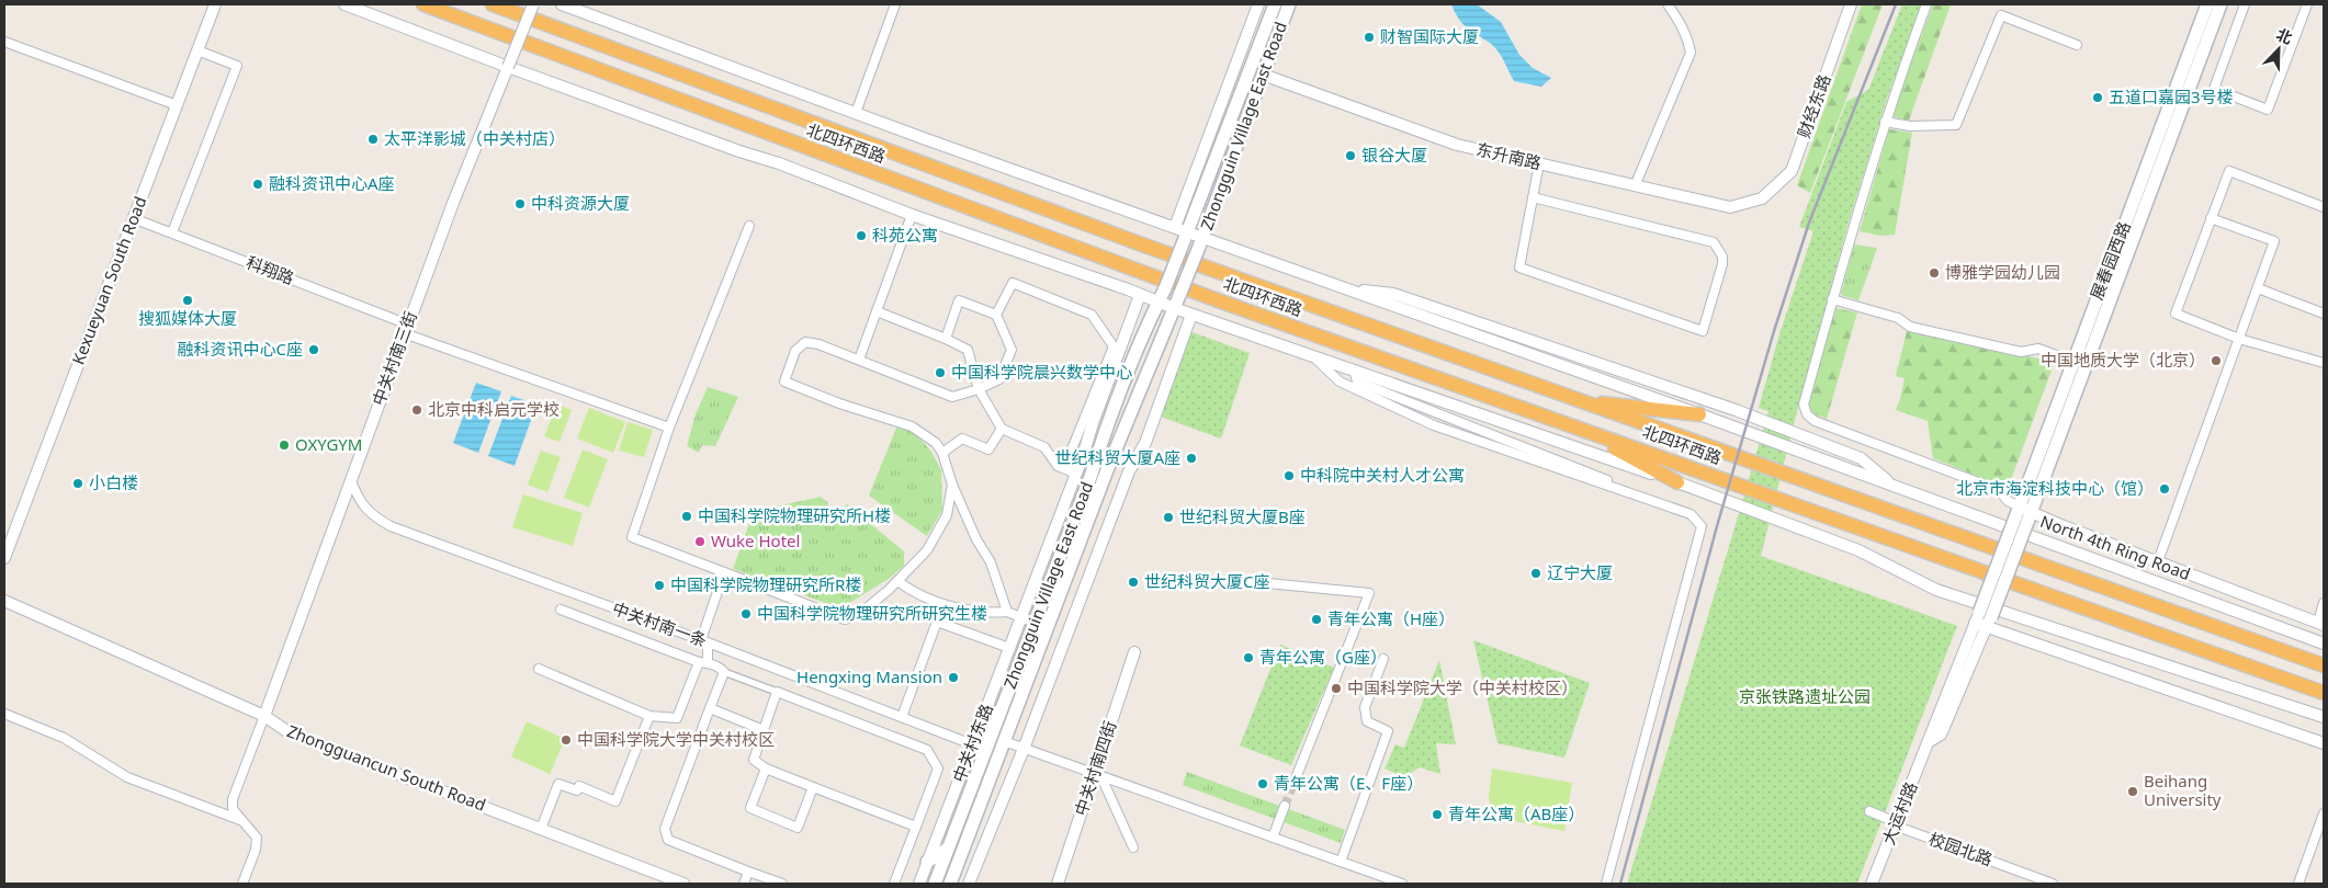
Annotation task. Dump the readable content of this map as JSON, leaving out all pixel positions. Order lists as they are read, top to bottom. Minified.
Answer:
{"streets":{"highway":["北四环西路"],"main road":["Zhongguin Village East Road","展春园西路","大运村路"],"street":["财经东路","东升南路","科翔路","Kexueyuan South Road","中关村南三街","North 4th Ring Road","中关村南一条","中关村东路","Zhongguancun South Road","中关村南四街","校园北路"]},"crossings":[["财经东路","东升南路"],["Zhongguin Village East Road","北四环西路"],["Zhongguin Village East Road","东升南路"],["Zhongguin Village East Road","中关村南一条"],["北四环西路","North 4th Ring Road"],["展春园西路","大运村路"],["科翔路","Kexueyuan South Road"],["科翔路","中关村南三街"],["中关村南三街","中关村南一条"],["中关村南三街","Zhongguancun South Road"],["中关村南一条","中关村东路"],["大运村路","校园北路"]],"parks":["京张铁路遗址公园"],"places":["财智国际大厦","五道口嘉园3号楼","太平洋影城（中关村店）","银谷大厦","融科资讯中心A座","中科资源大厦","科苑公寓","博雅学园幼儿园","搜狐媒体大厦","融科资讯中心C座","中国地质大学（北京）","中国科学院晨兴数学中心","北京中科启元学校","OXYGYM","世纪科贸大厦A座","中科院中关村人才公寓","小白楼","北京市海淀科技中心（馆）","中国科学院物理研究所H楼","世纪科贸大厦B座","Wuke Hotel","辽宁大厦","世纪科贸大厦C座","中国科学院物理研究所R楼","中国科学院物理研究所研究生楼","青年公寓（H座）","青年公寓（G座）","Hengxing Mansion","中国科学院大学（中关村校区）","中国科学院大学中关村校区","青年公寓（E、F座）","Beihang University","青年公寓（AB座）"],"north":"top right"}
